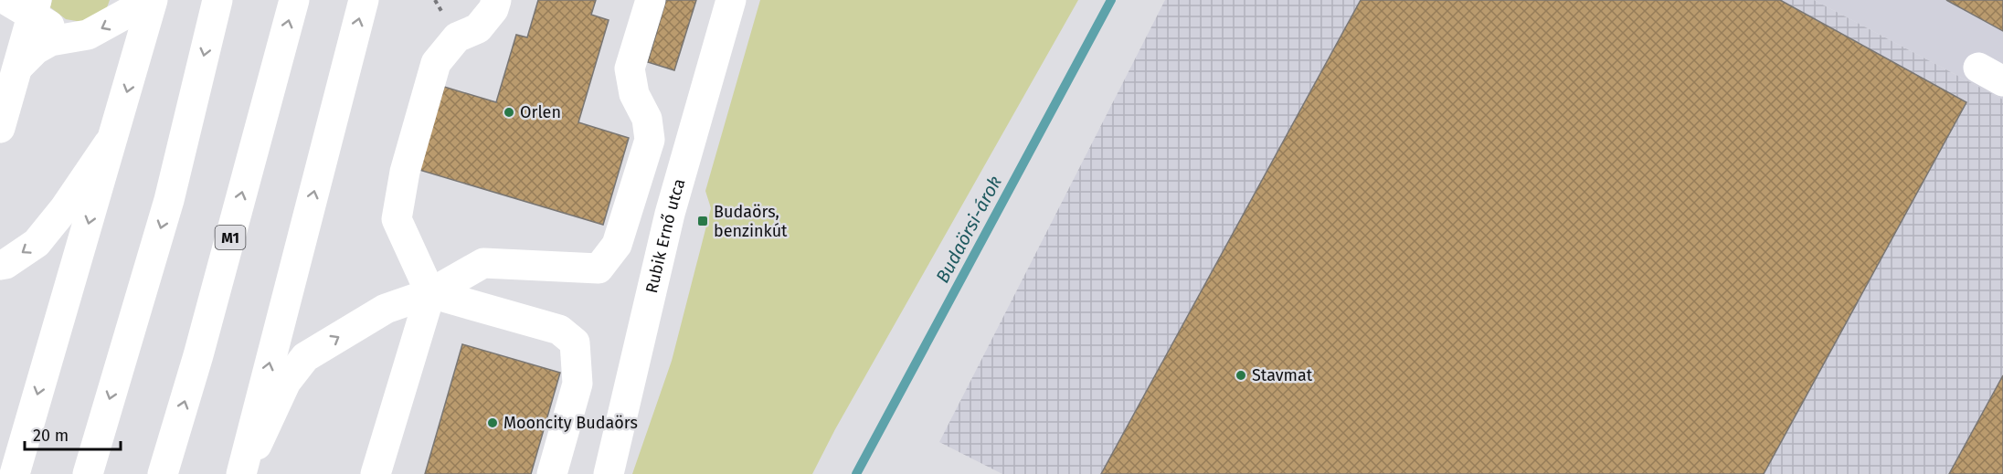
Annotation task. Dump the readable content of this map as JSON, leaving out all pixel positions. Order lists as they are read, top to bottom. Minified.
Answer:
{"streets":{"main road":["Rubik Ernő utca","M1"]},"water":["Budaörsi-árok"],"places":{"other":["Orlen","Stavmat","Mooncity Budaörs"],"transit":["Budaörs, benzinkút"]},"scale_bar":"20 m"}
